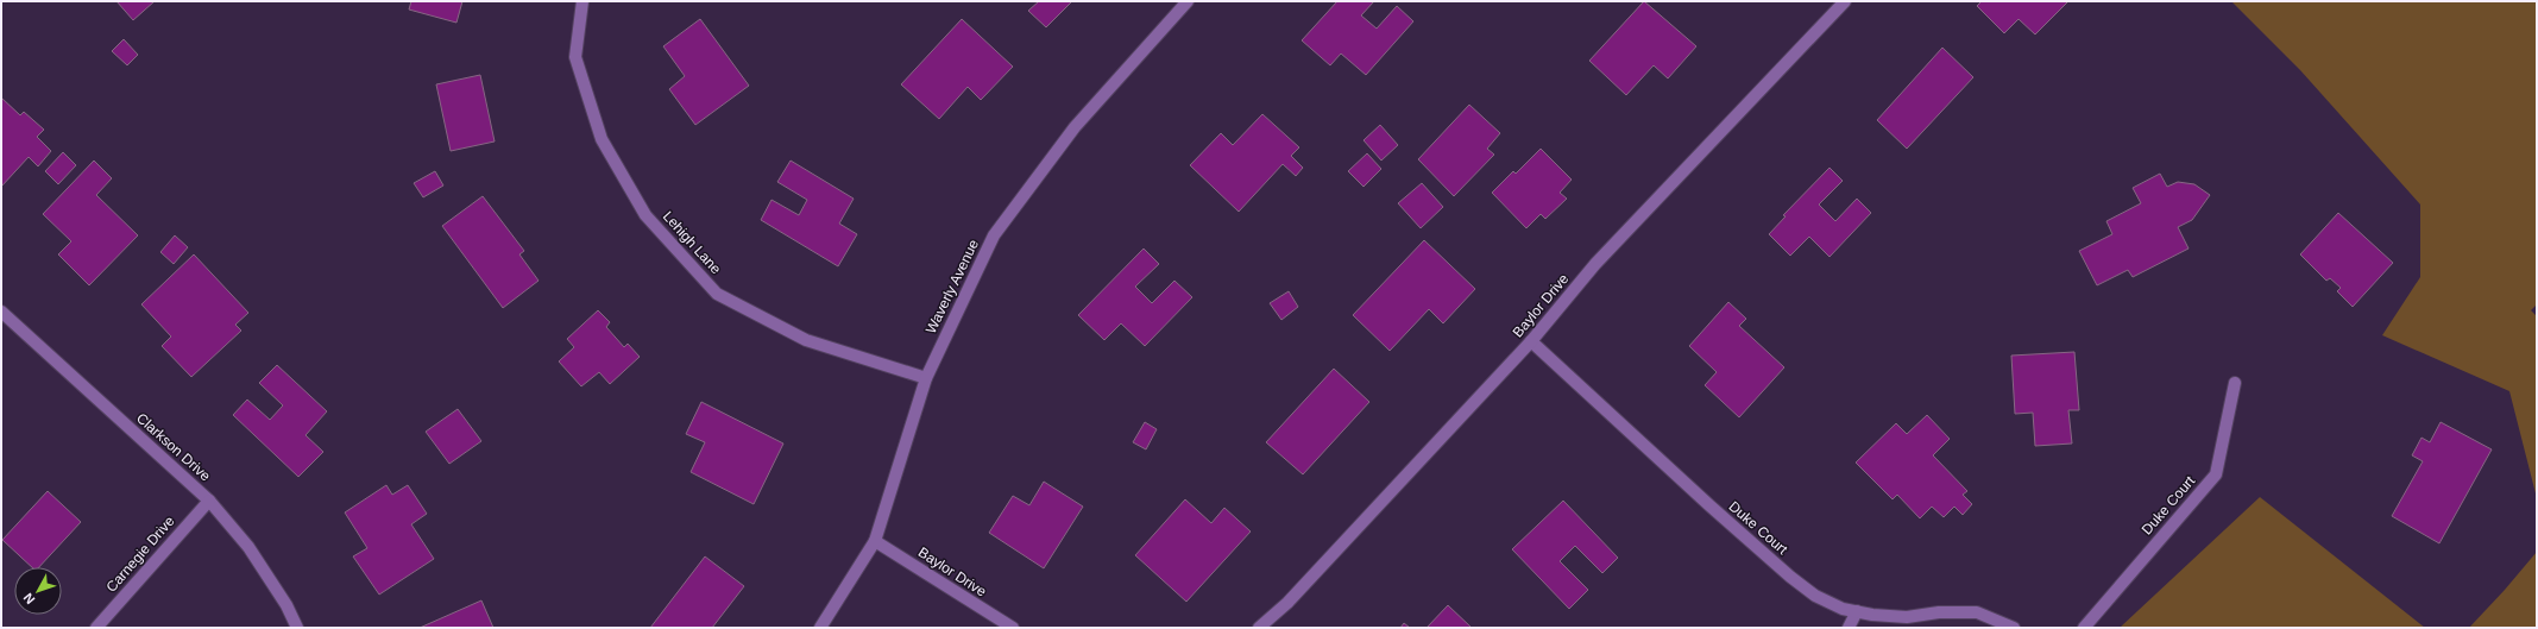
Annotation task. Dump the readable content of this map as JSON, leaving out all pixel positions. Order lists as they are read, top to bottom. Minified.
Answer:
{"streets":{"street":["Lehigh Lane","Waverly Avenue","Baylor Drive","Clarkson Drive","Duke Court","Carnegie Drive"]},"crossings":[["Lehigh Lane","Waverly Avenue"],["Waverly Avenue","Baylor Drive"],["Baylor Drive","Duke Court"],["Clarkson Drive","Carnegie Drive"]],"north":"bottom left"}
